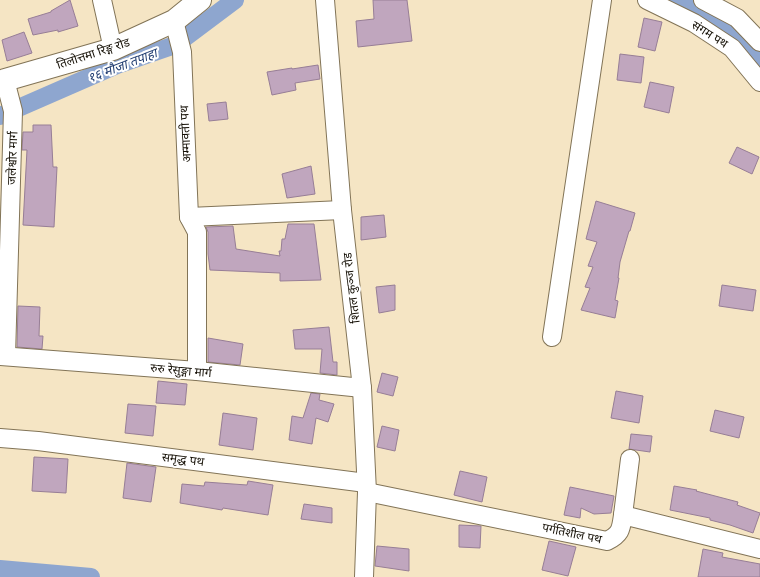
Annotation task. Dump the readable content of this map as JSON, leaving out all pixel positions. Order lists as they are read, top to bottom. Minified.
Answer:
{"streets":{"street":["संगम पथ","तिलोत्तमा रिङ्ग रोड","अम्मावती पथ","जलेश्वोर मार्ग","शितल कुञ्ज रोड","रुरु रेसुङ्गा मार्ग","समृद्ध पथ","पर्गतिशील पथ"]},"crossings":[["तिलोत्तमा रिङ्ग रोड","अम्मावती पथ"],["तिलोत्तमा रिङ्ग रोड","जलेश्वोर मार्ग"],["अम्मावती पथ","रुरु रेसुङ्गा मार्ग"],["जलेश्वोर मार्ग","रुरु रेसुङ्गा मार्ग"],["शितल कुञ्ज रोड","रुरु रेसुङ्गा मार्ग"],["शितल कुञ्ज रोड","समृद्ध पथ"],["शितल कुञ्ज रोड","पर्गतिशील पथ"],["समृद्ध पथ","पर्गतिशील पथ"]],"water":["१६ मौजा तपाहा"]}
